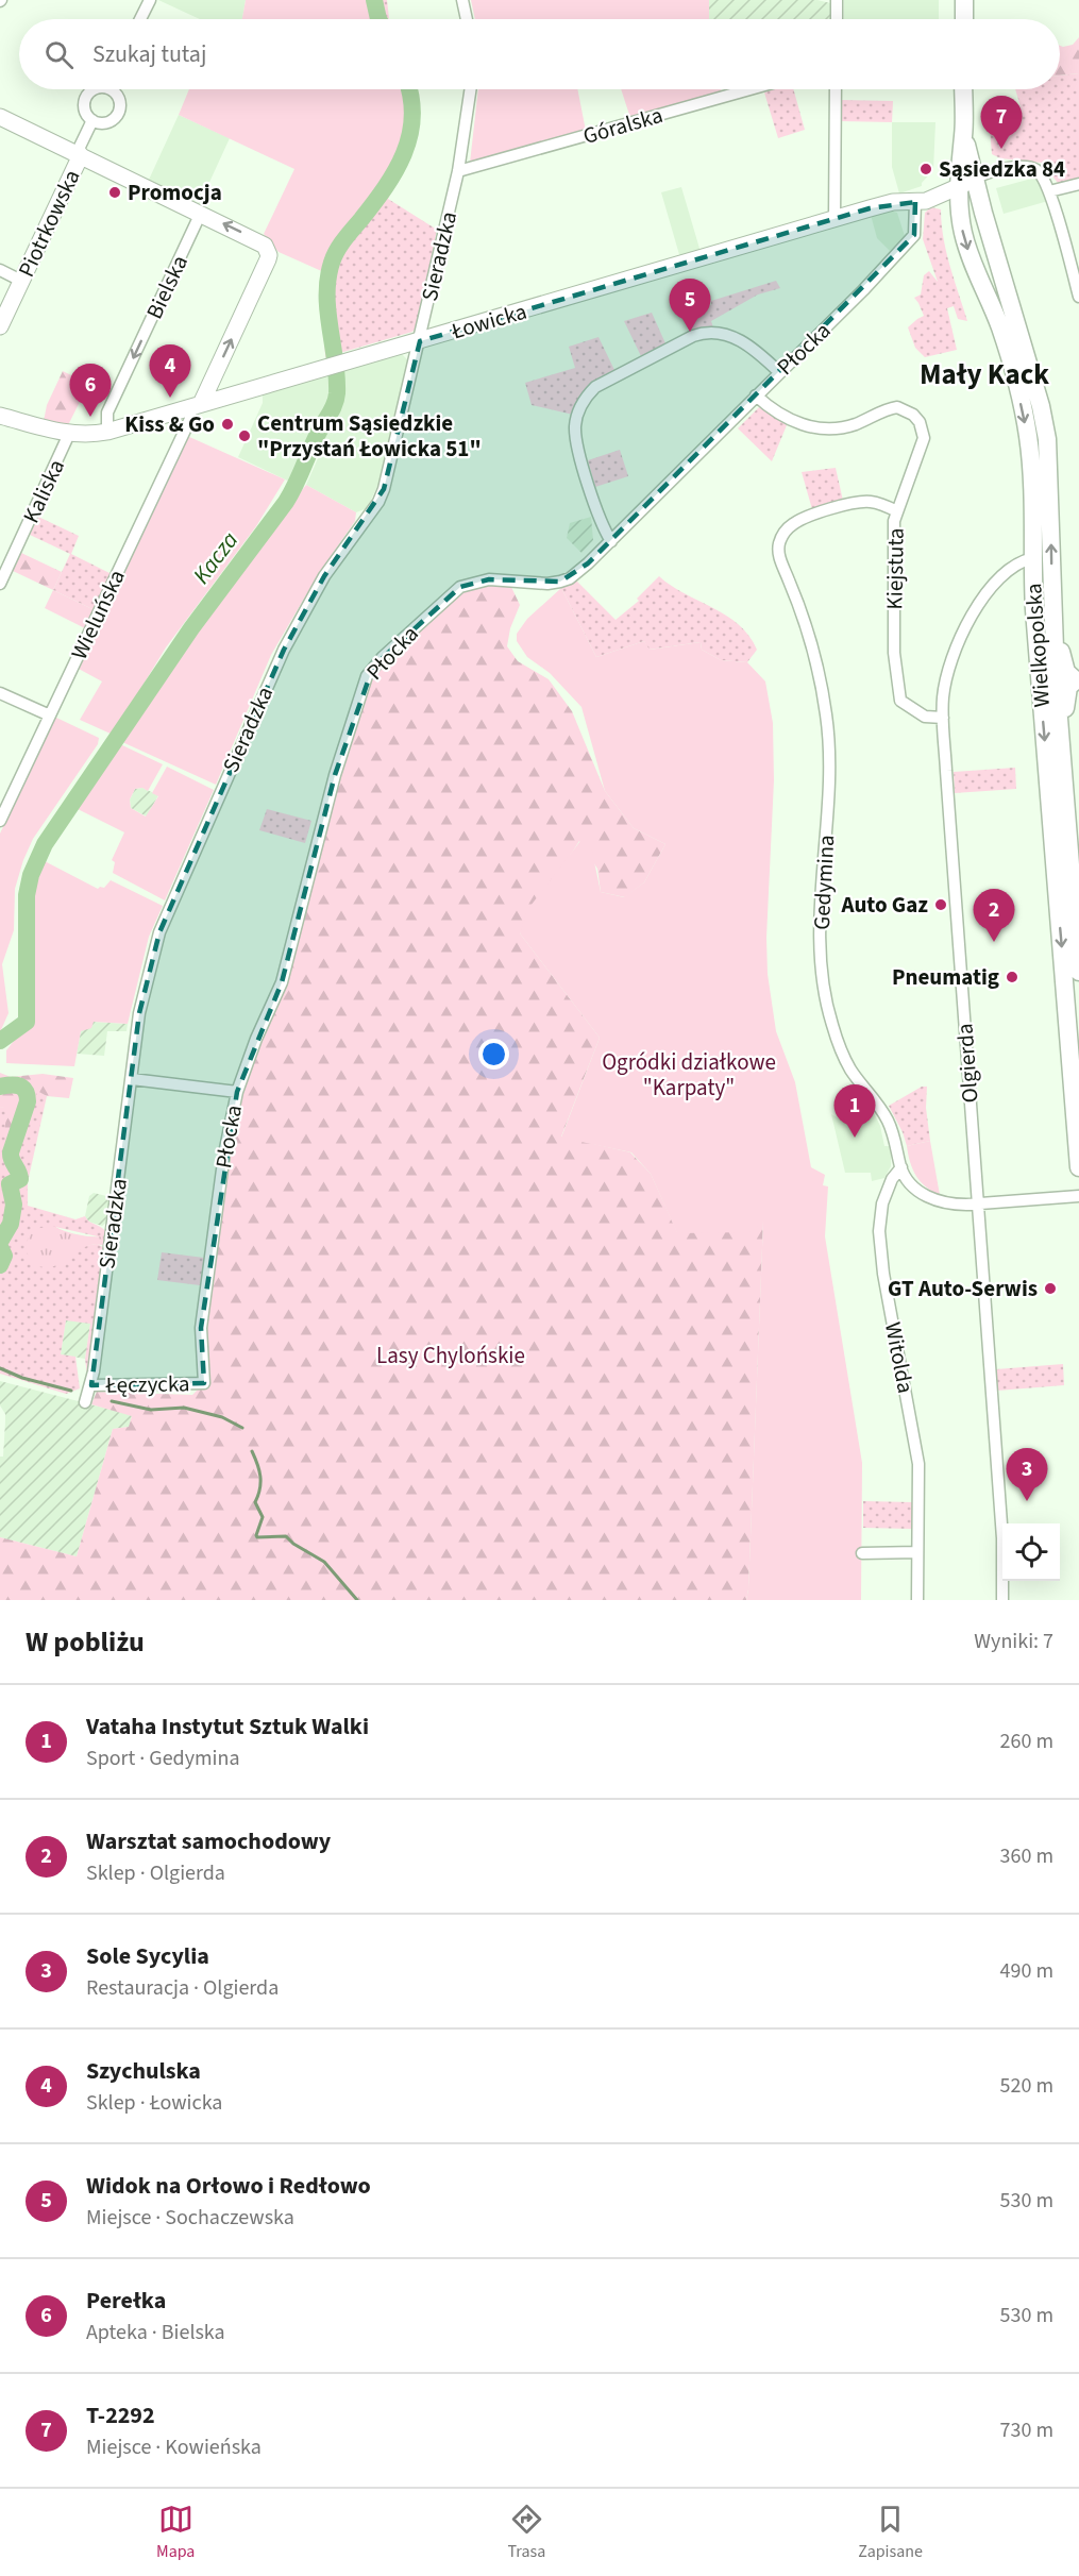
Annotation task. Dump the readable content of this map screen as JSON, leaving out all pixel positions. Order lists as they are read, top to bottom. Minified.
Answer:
{"streets":{"main road":["Wielkopolska"],"street":["Góralska","Piotrkowska","Sieradzka","Bielska","Łowicka","Płocka","Kaliska","Kiejstuta","Wieluńska","Gedymina","Olgierda","Witolda","Łęczycka"]},"crossings":[["Góralska","Sieradzka"],["Sieradzka","Łowicka"],["Sieradzka","Łęczycka"],["Bielska","Łowicka"],["Bielska","Wieluńska"],["Łowicka","Płocka"],["Łowicka","Kaliska"],["Łowicka","Wieluńska"],["Łowicka","Wielkopolska"],["Płocka","Kiejstuta"],["Płocka","Łęczycka"],["Kiejstuta","Gedymina"],["Kiejstuta","Olgierda"],["Wielkopolska","Olgierda"],["Gedymina","Olgierda"],["Gedymina","Witolda"]],"one_way":["Bielska"],"districts":["Mały Kack"],"water":["Kacza"],"parks":["Ogródki działkowe \"Karpaty\"","Lasy Chylońskie"],"places":["Sąsiedzka 84","Promocja","Kiss & Go","Centrum Sąsiedzkie \"Przystań Łowicka 51\"","Auto Gaz","Pneumatig","GT Auto-Serwis"],"page":{"search":"Szukaj tutaj","pins":["7","5","4","6","2","1","3"],"heading":["W pobliżu","Wyniki: 7"],"list":[{"mark":"1","name":"Vataha Instytut Sztuk Walki","note":"Sport · Gedymina","value":"260 m"},{"mark":"2","name":"Warsztat samochodowy","note":"Sklep · Olgierda","value":"360 m"},{"mark":"3","name":"Sole Sycylia","note":"Restauracja · Olgierda","value":"490 m"},{"mark":"4","name":"Szychulska","note":"Sklep · Łowicka","value":"520 m"},{"mark":"5","name":"Widok na Orłowo i Redłowo","note":"Miejsce · Sochaczewska","value":"530 m"},{"mark":"6","name":"Perełka","note":"Apteka · Bielska","value":"530 m"},{"mark":"7","name":"T-2292","note":"Miejsce · Kowieńska","value":"730 m"}],"nav":["Mapa","Trasa","Zapisane"]}}
